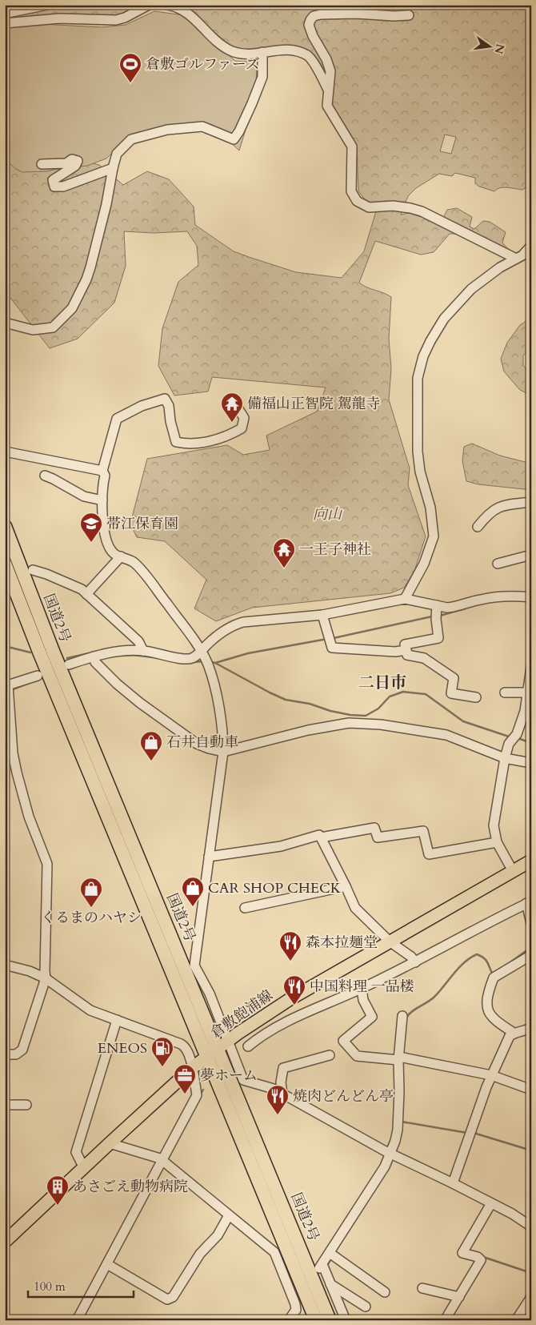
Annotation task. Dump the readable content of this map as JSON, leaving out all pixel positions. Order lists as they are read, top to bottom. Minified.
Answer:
{"streets":{"highway":["国道2号"],"main road":["倉敷飽浦線"]},"crossings":[["国道2号","倉敷飽浦線"]],"districts":["二日市"],"parks":["向山"],"places":{"sports":["倉敷ゴルファーズ"],"temple":["備福山正智院 駕龍寺","一王子神社"],"school or university":["帯江保育園"],"shop":["石井自動車","CAR SHOP CHECK","くるまのハヤシ"],"restaurant":["森本拉麺堂","中国料理 一品楼","焼肉どんどん亭"],"fuel station":["ENEOS"],"office":["夢ホーム"],"building":["あさごえ動物病院"]},"scale_bar":"100 m","north":"right"}
